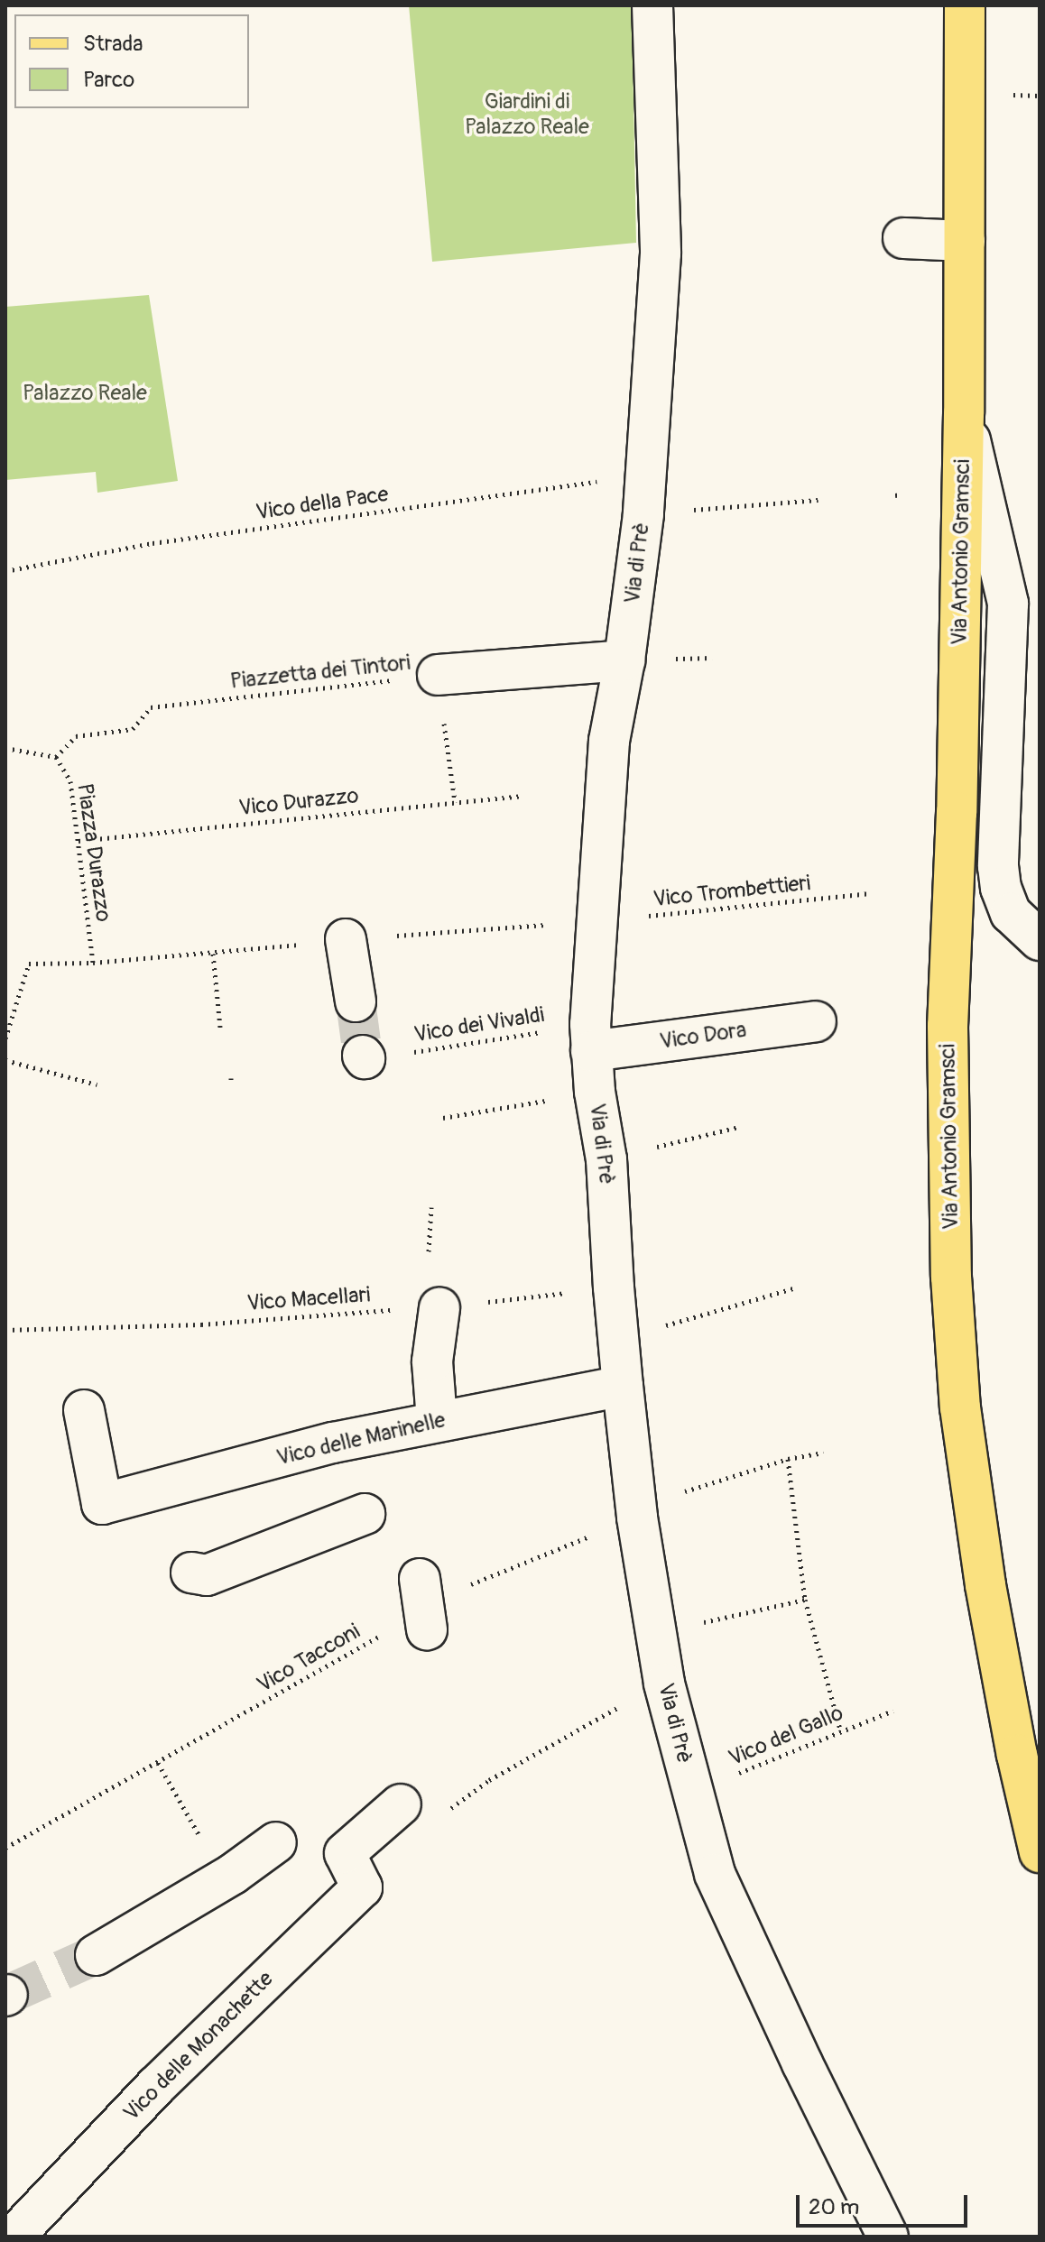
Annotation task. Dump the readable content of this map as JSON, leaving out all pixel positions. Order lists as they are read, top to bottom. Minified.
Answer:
{"streets":{"main road":["Via Antonio Gramsci"],"street":["Via di Prè","Vico Dora","Vico delle Marinelle","Vico delle Monachette"],"path":["Vico della Pace","Piazzetta dei Tintori","Vico Durazzo","Piazza Durazzo","Vico Trombettieri","Vico dei Vivaldi","Vico Macellari","Vico Tacconi","Vico del Gallo"]},"crossings":[["Vico della Pace","Via di Prè"],["Via di Prè","Vico Trombettieri"],["Via di Prè","Vico dei Vivaldi"],["Via di Prè","Vico Dora"],["Via di Prè","Vico Macellari"],["Via di Prè","Vico delle Marinelle"],["Via di Prè","Vico del Gallo"],["Piazzetta dei Tintori","Vico Durazzo"],["Piazzetta dei Tintori","Piazza Durazzo"],["Vico Durazzo","Piazza Durazzo"],["Vico dei Vivaldi","Vico Dora"]],"parks":["Giardini di Palazzo Reale","Palazzo Reale"],"legend":["Strada","Parco"],"scale_bar":"20 m"}
